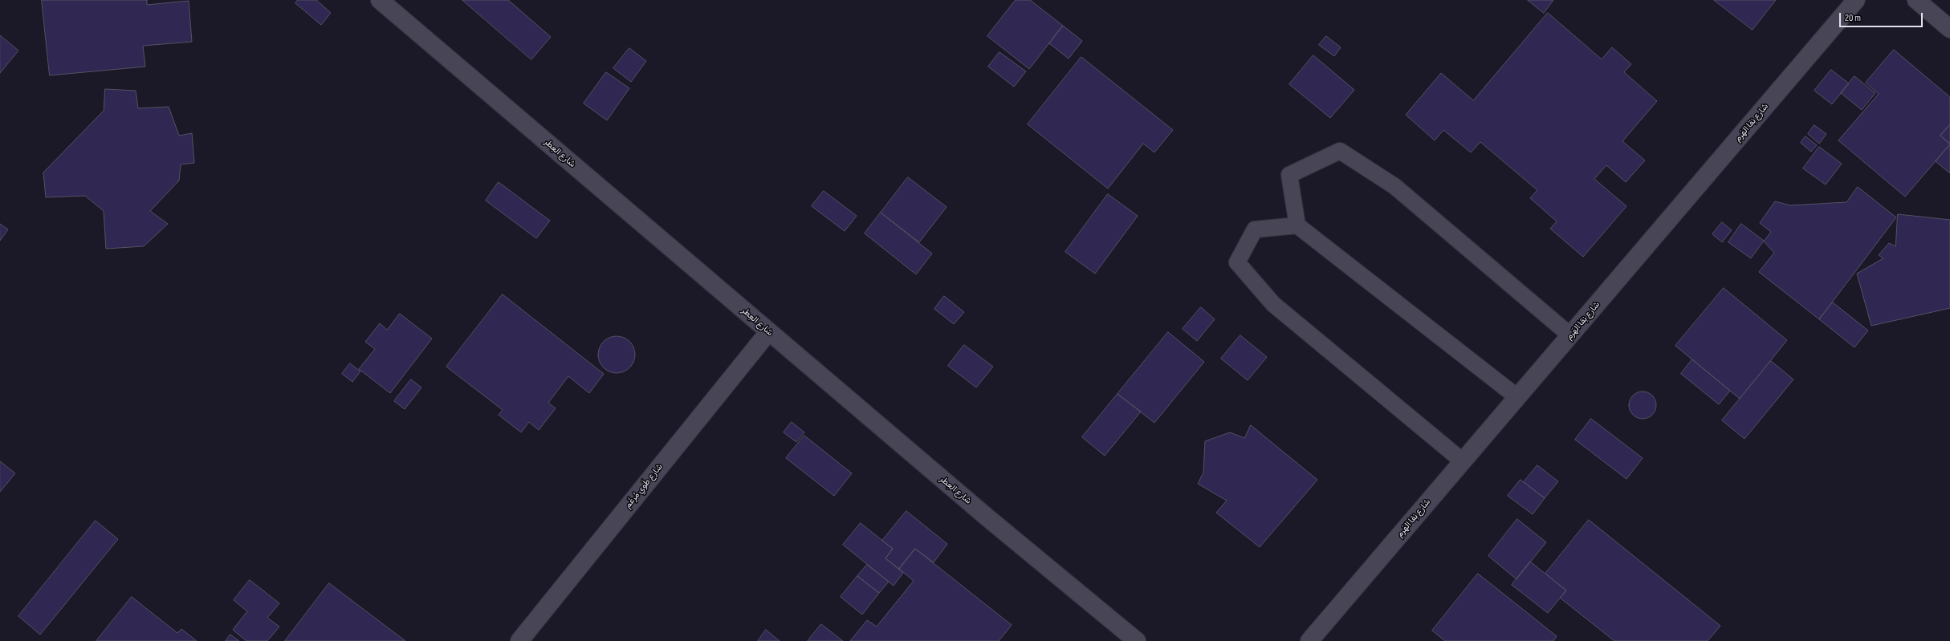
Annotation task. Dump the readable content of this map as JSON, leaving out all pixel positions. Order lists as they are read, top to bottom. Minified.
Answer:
{"streets":{"street":["شارع نِقا الهَرم","شارع العِطر","شارع طَوي مُرغَم"]},"crossings":[["شارع العِطر","شارع طَوي مُرغَم"]],"scale_bar":"20 m"}
